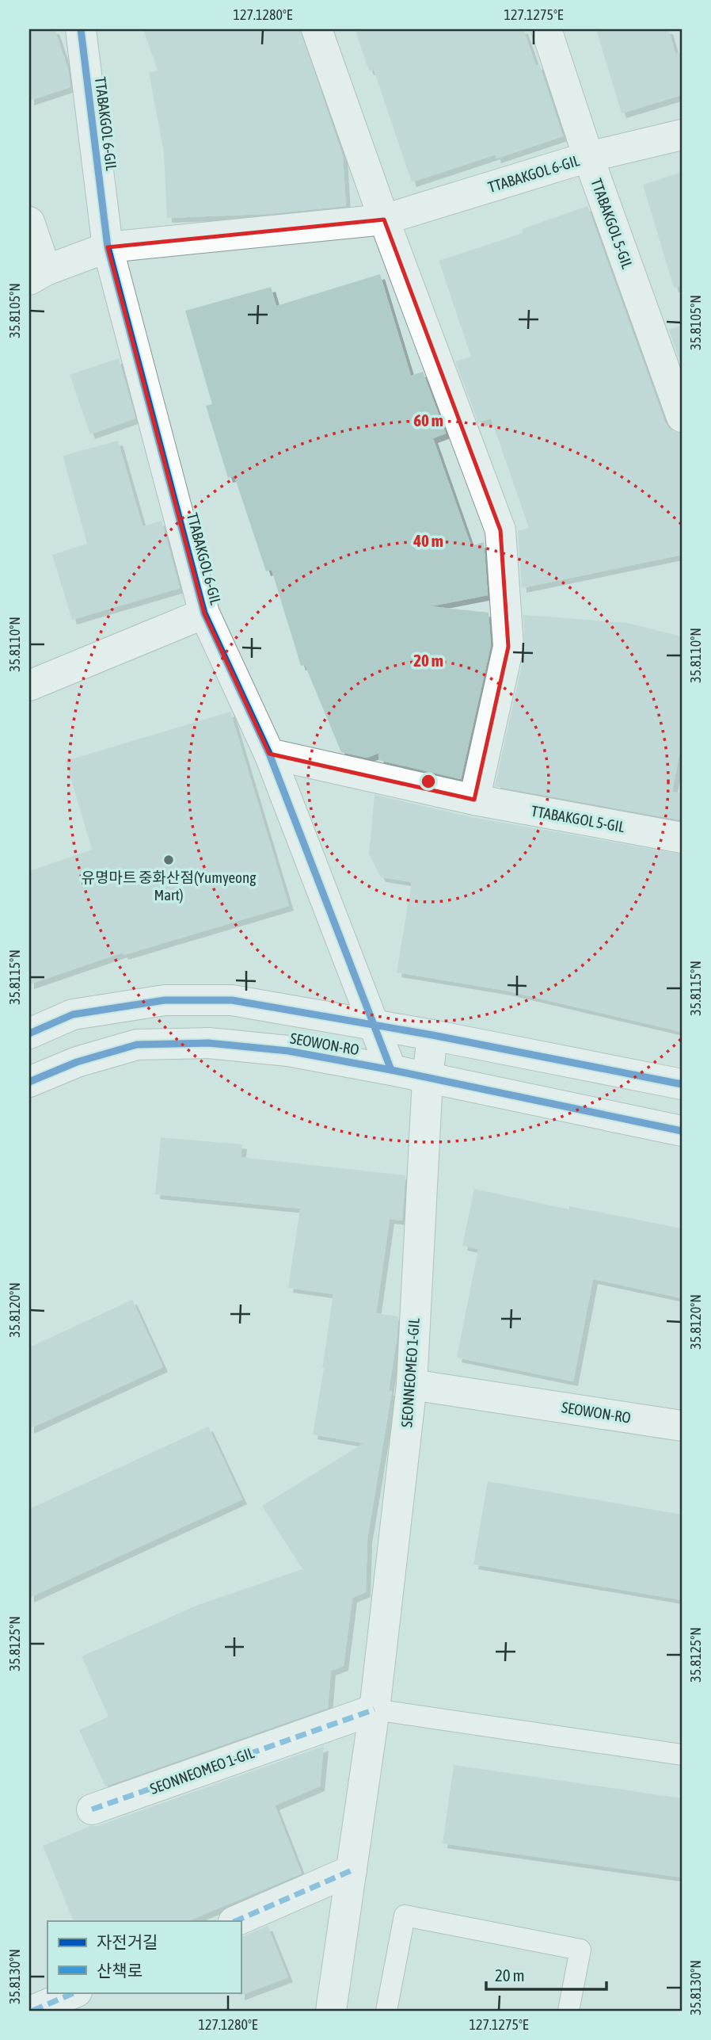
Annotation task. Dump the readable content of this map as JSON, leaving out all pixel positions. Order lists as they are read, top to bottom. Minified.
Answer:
{"streets":{"street":["TTABAKGOL 6-GIL","TTABAKGOL 5-GIL","SEOWON-RO","SEONNEOMEO 1-GIL"]},"crossings":[["TTABAKGOL 6-GIL","TTABAKGOL 5-GIL"],["TTABAKGOL 6-GIL","SEOWON-RO"],["SEOWON-RO","SEONNEOMEO 1-GIL"]],"places":["유명마트 중화산점(Yumyeong Mart)"],"legend":["자전거길","산책로"],"scale_bar":"20 m","coordinates":["127.1280°E","127.1275°E","35.8105°N","35.8110°N","35.8115°N","35.8120°N","35.8125°N","35.8130°N"],"rings":["60 m","40 m","20 m"]}
